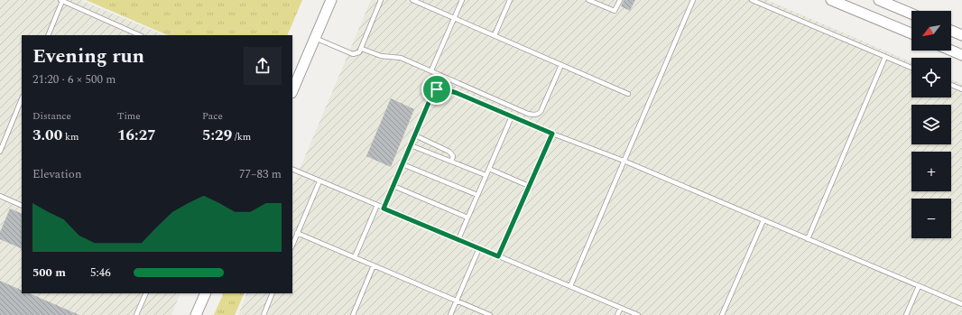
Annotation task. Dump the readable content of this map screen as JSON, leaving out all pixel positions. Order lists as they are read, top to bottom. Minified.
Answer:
{"north":"bottom left","page":{"map_buttons":["+","−"],"heading":["Evening run","21:20 · 6 × 500 m"],"stats":[["Distance","3.00 km"],["Time","16:27"],["Pace","5:29 /km"]],"chart":["Elevation","77–83 m"],"list":[{"name":"500 m","note":"5:46"}]}}
